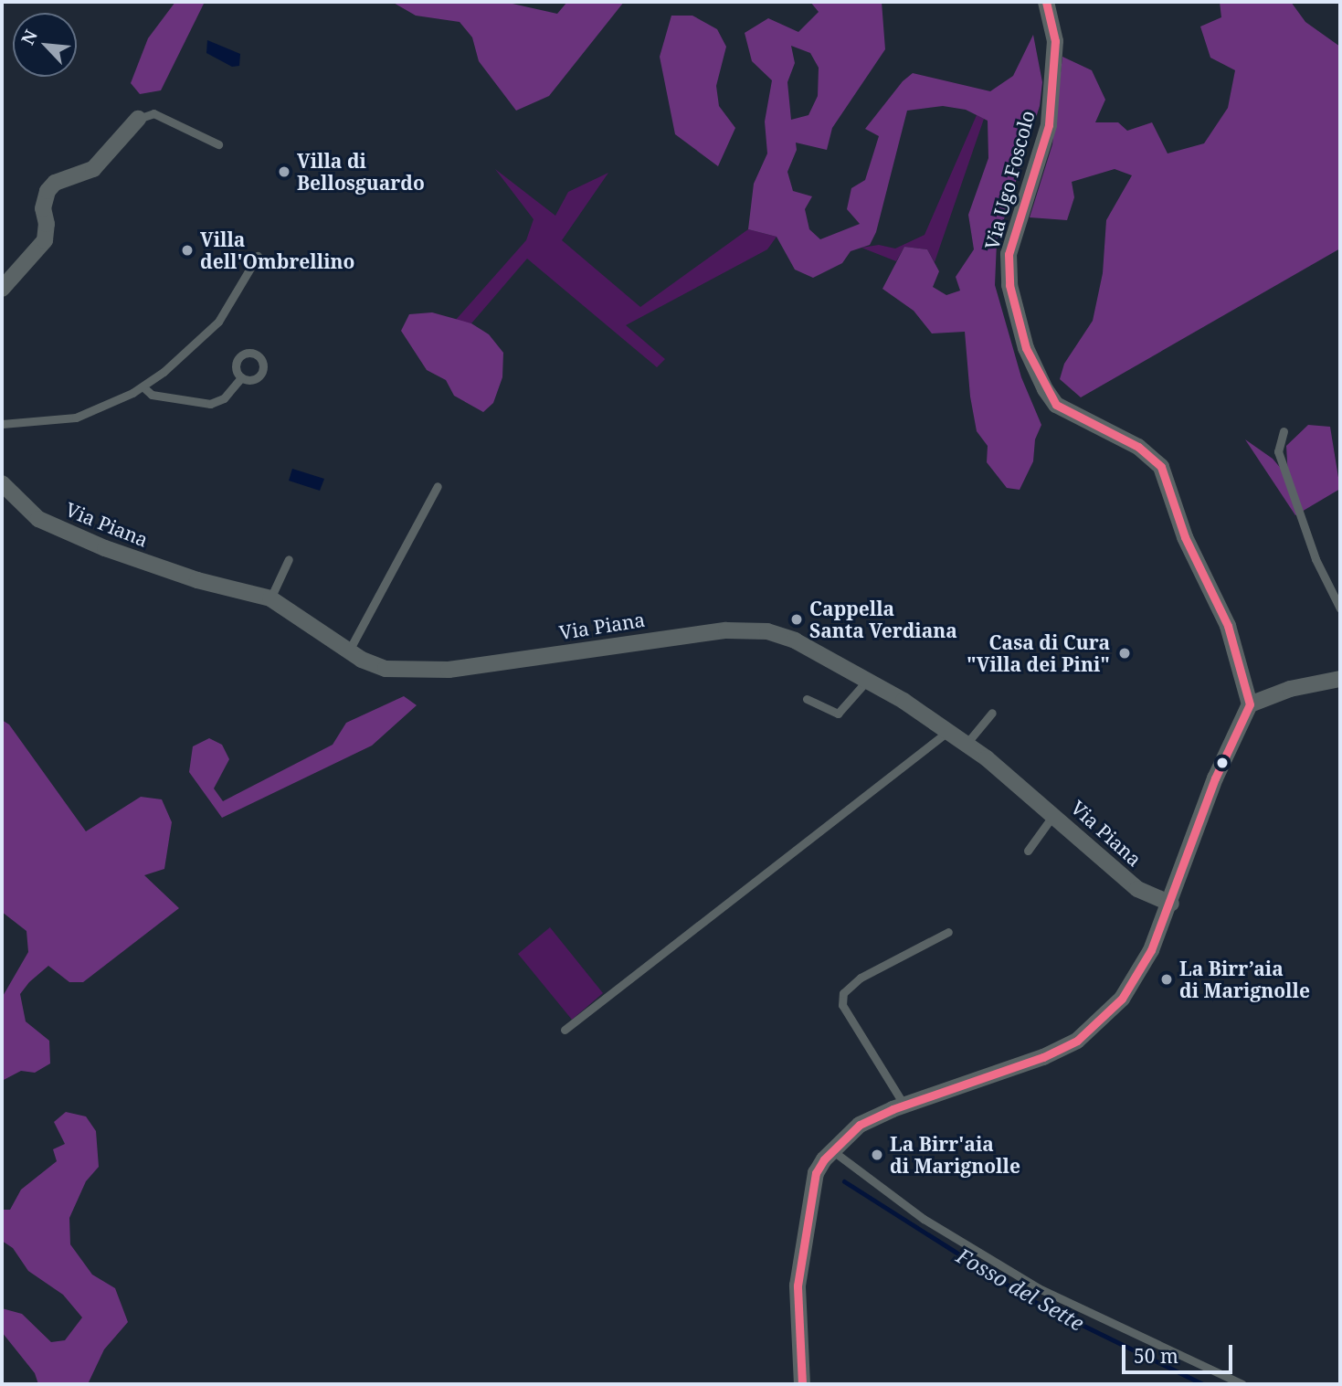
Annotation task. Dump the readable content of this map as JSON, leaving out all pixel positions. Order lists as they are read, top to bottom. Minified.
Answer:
{"streets":{"street":["Via Ugo Foscolo","Via Piana"]},"water":["Fosso del Sette"],"places":["Villa di Bellosguardo","Villa dell'Ombrellino","Cappella Santa Verdiana","Casa di Cura \"Villa dei Pini\"","La Birr’aia di Marignolle","La Birr'aia di Marignolle"],"scale_bar":"50 m","north":"top left"}
